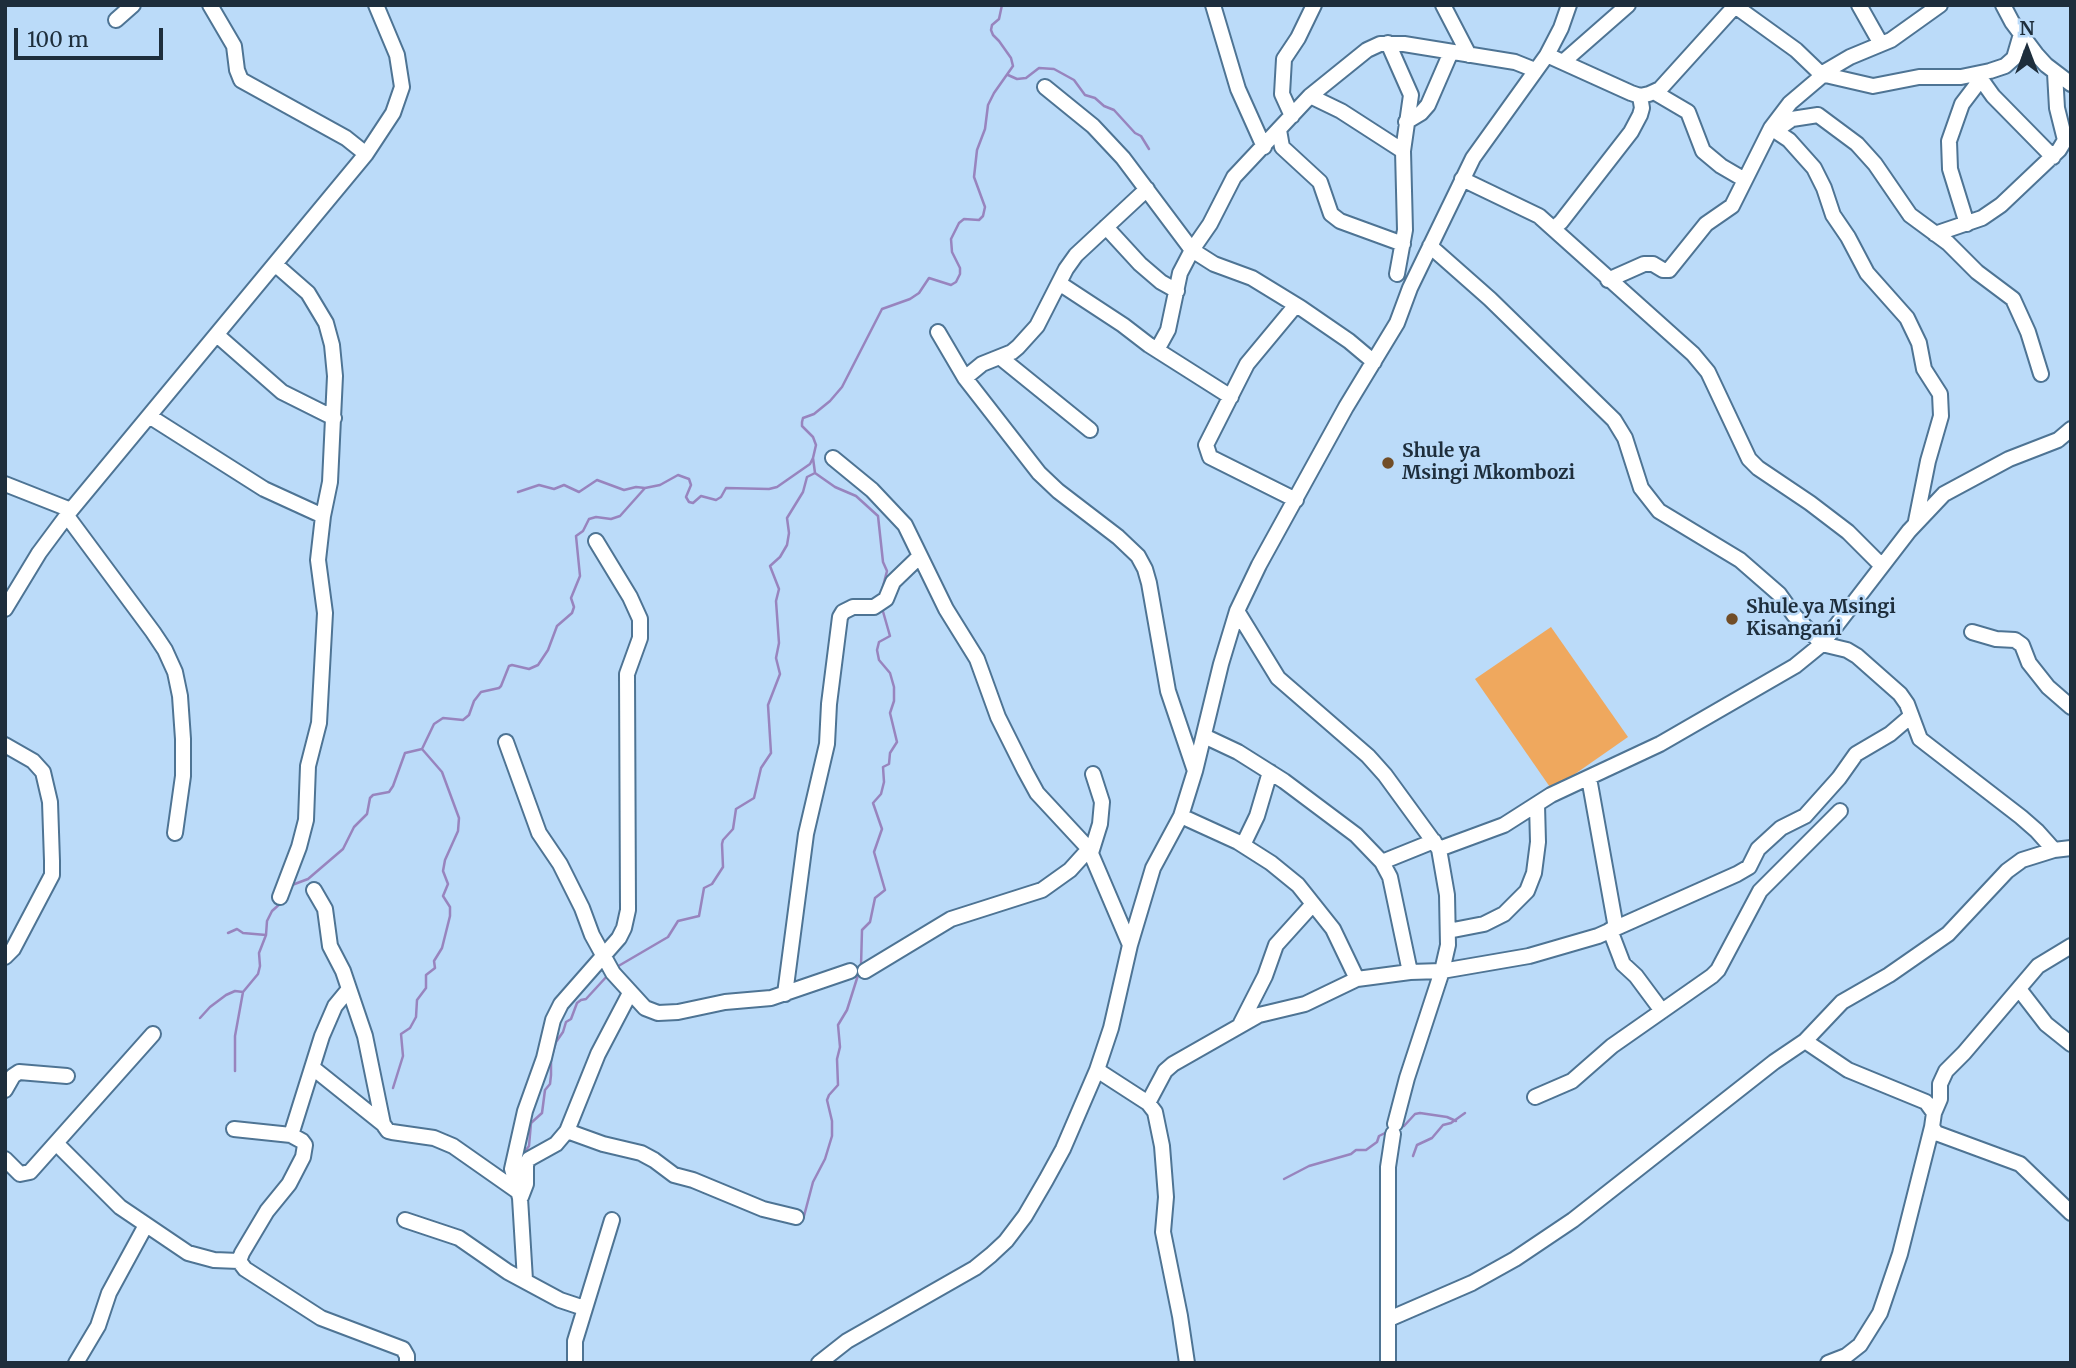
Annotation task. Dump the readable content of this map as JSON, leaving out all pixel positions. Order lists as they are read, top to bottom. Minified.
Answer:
{"places":["Shule ya Msingi Mkombozi","Shule ya Msingi Kisangani"],"scale_bar":"100 m","north":"top"}
